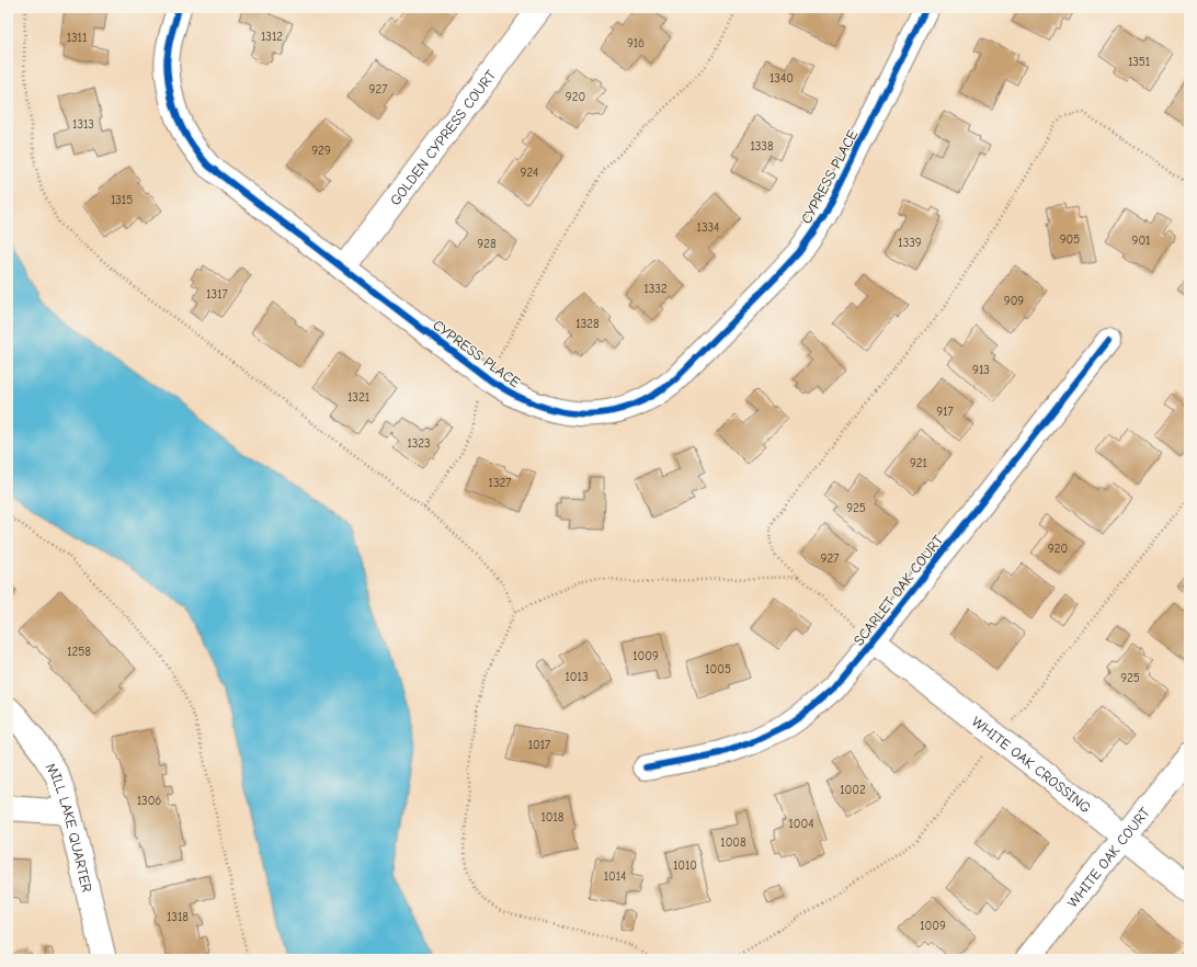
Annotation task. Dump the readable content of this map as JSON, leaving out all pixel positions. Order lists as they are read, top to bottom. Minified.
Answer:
{"streets":{"street":["GOLDEN CYPRESS COURT","CYPRESS PLACE","SCARLET OAK COURT","WHITE OAK CROSSING","MILL LAKE QUARTER","WHITE OAK COURT"]},"crossings":[["GOLDEN CYPRESS COURT","CYPRESS PLACE"],["SCARLET OAK COURT","WHITE OAK CROSSING"],["WHITE OAK CROSSING","WHITE OAK COURT"]],"house_numbers":["1312","1311","916","1351","1340","927","920","1313","1338","929","924","1315","1334","905","901","1339","928","1332","1317","909","1328","913","1321","917","1323","921","1327","925","920","927","1258","1009","1005","1013","925","1017","1002","1306","1018","1004","1008","1010","1014","1318","1009"]}
